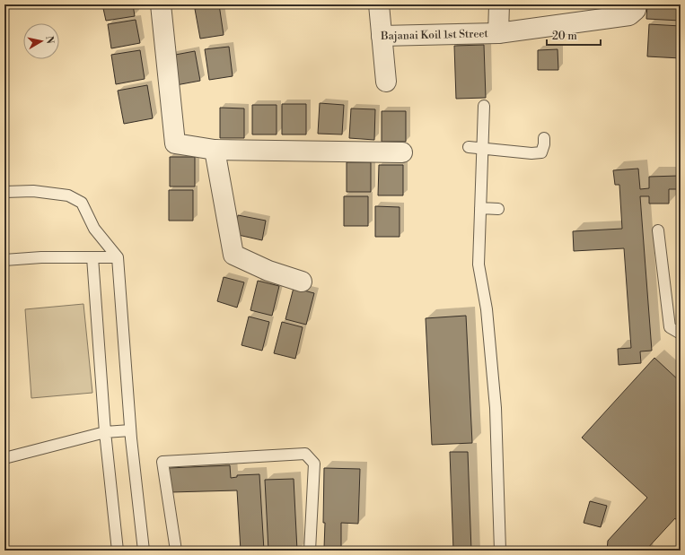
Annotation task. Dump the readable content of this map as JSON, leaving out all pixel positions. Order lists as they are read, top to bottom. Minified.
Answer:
{"streets":{"street":["Bajanai Koil 1st Street"]},"scale_bar":"20 m","north":"right"}
